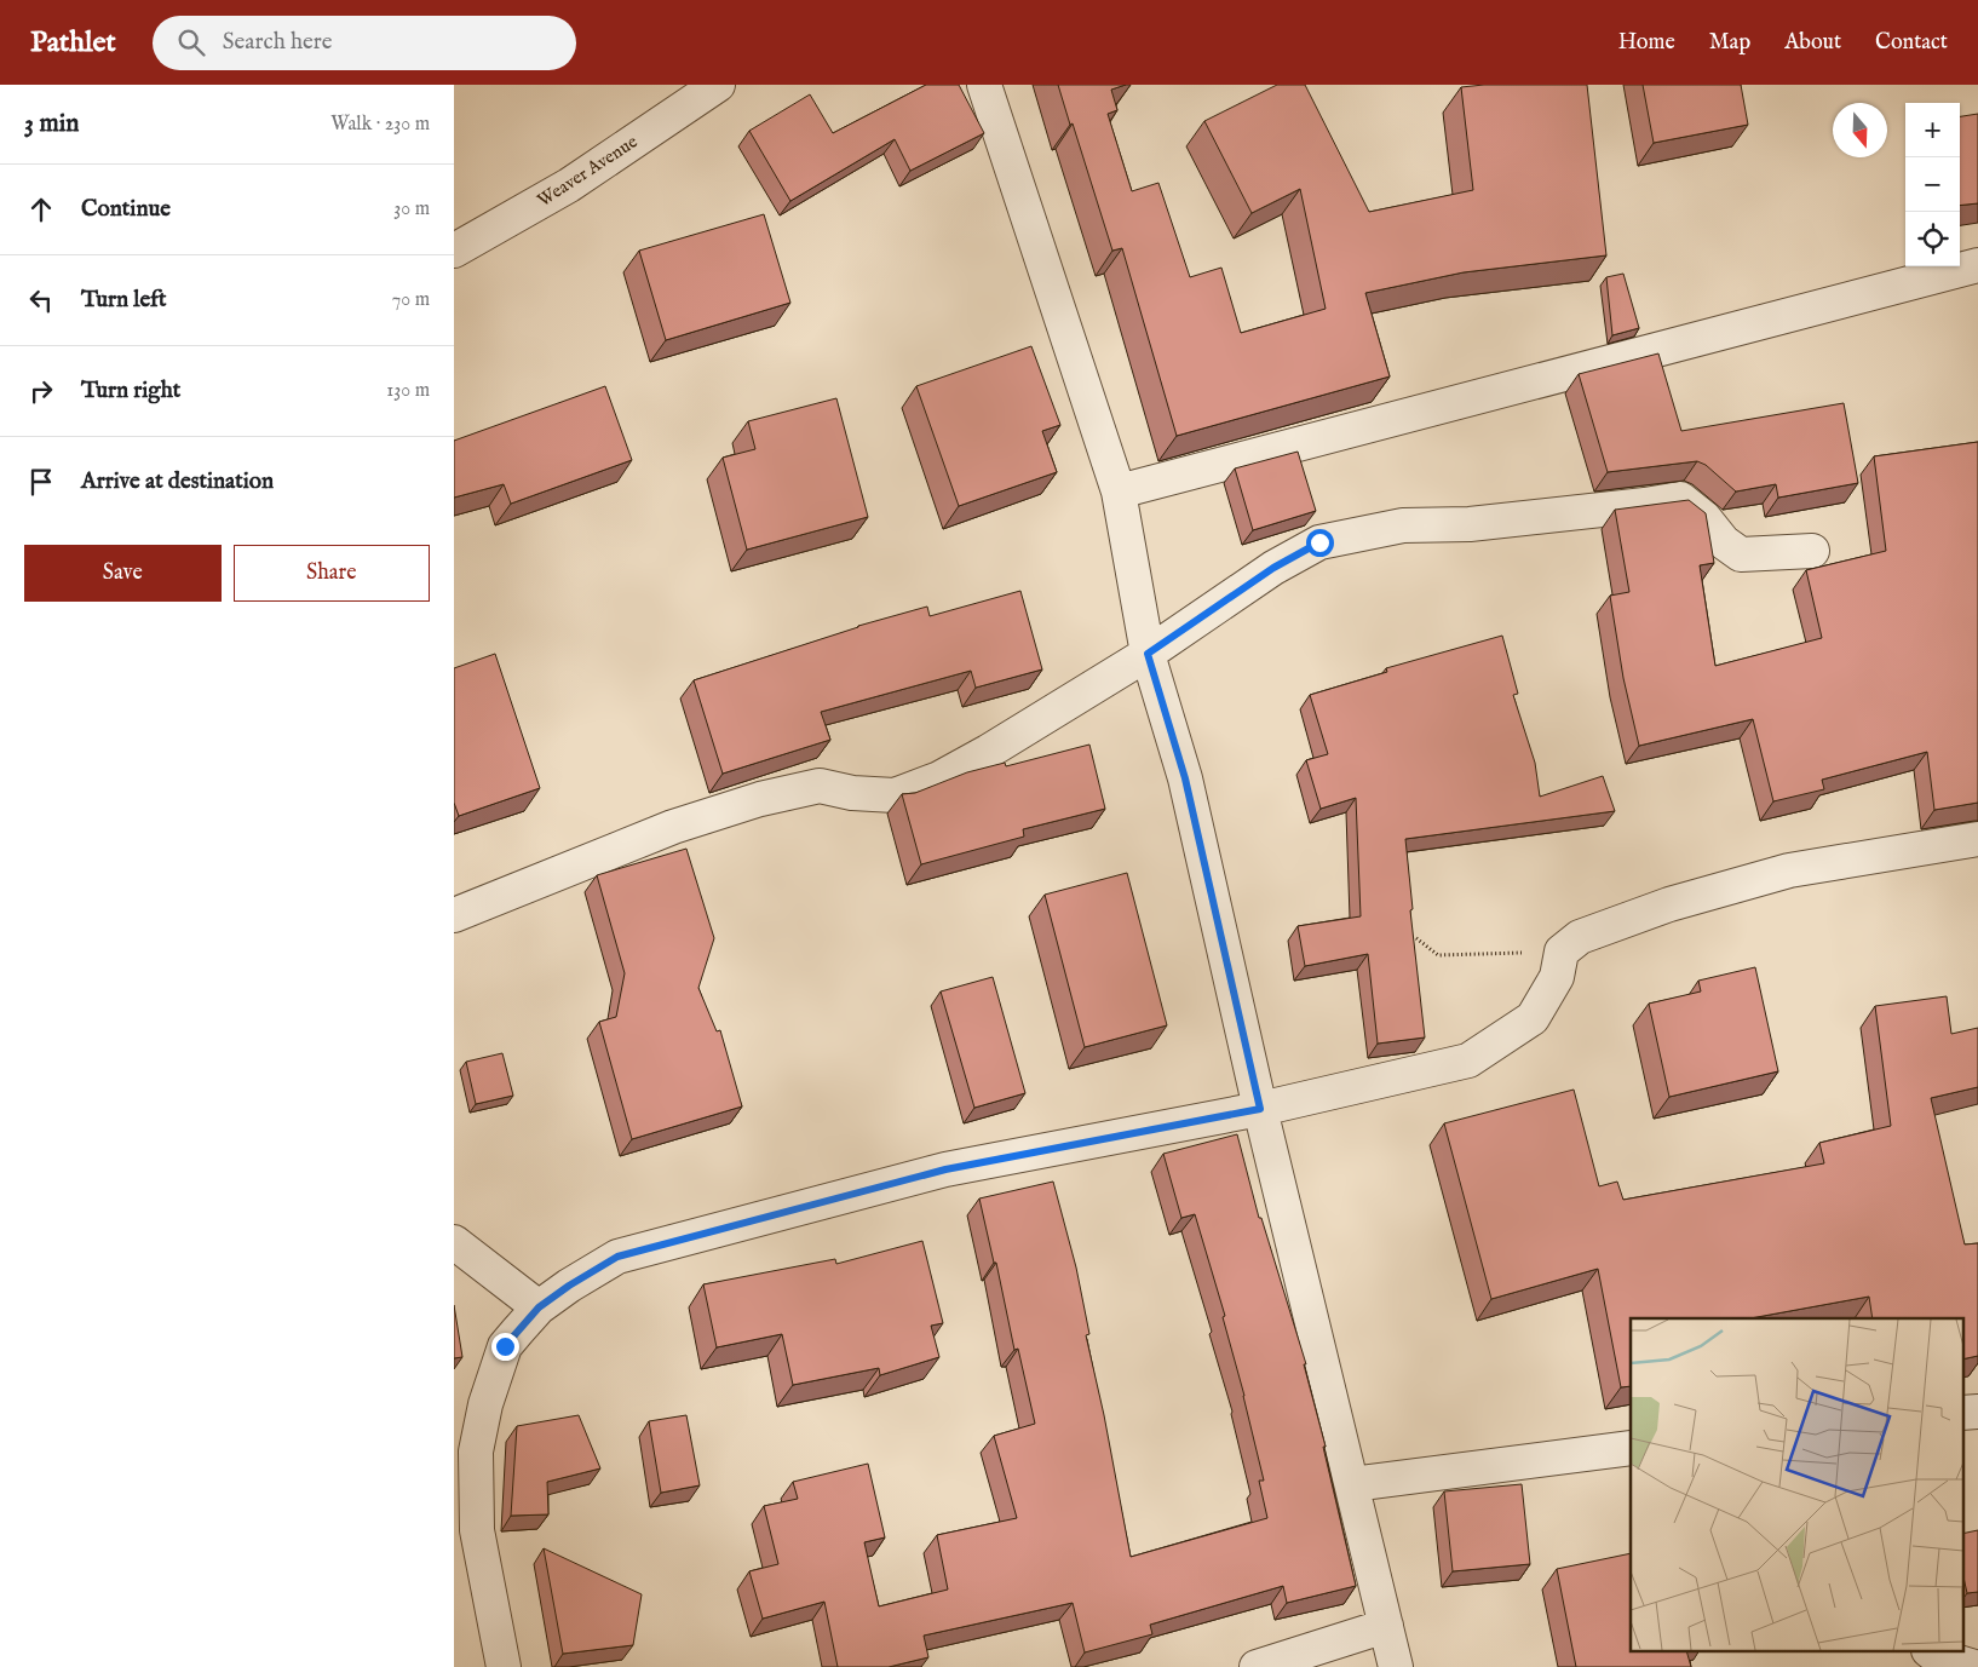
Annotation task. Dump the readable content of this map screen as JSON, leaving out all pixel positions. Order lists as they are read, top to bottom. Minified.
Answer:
{"streets":{"street":["Weaver Avenue"]},"north":"bottom","page":{"header":"Pathlet","search":"Search here","nav":["Home","Map","About","Contact"],"heading":["3 min","Walk · 230 m"],"map_buttons":["+","−"],"list":[["Continue","30 m"],["Turn left","70 m"],["Turn right","130 m"],"Arrive at destination"],"buttons":["Save","Share"]}}
